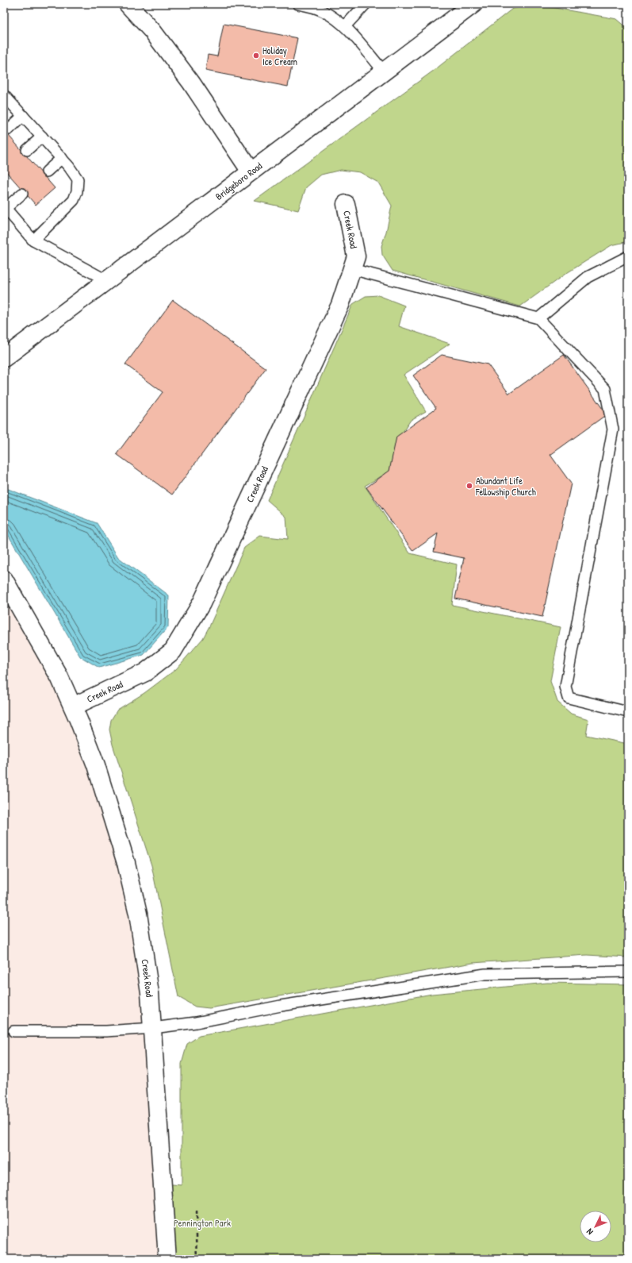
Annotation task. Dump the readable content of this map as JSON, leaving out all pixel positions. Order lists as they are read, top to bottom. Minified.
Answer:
{"streets":{"main road":["Bridgeboro Road","Creek Road"]},"parks":["Pennington Park"],"places":["Holiday Ice Cream","Abundant Life Fellowship Church"],"north":"bottom left"}
